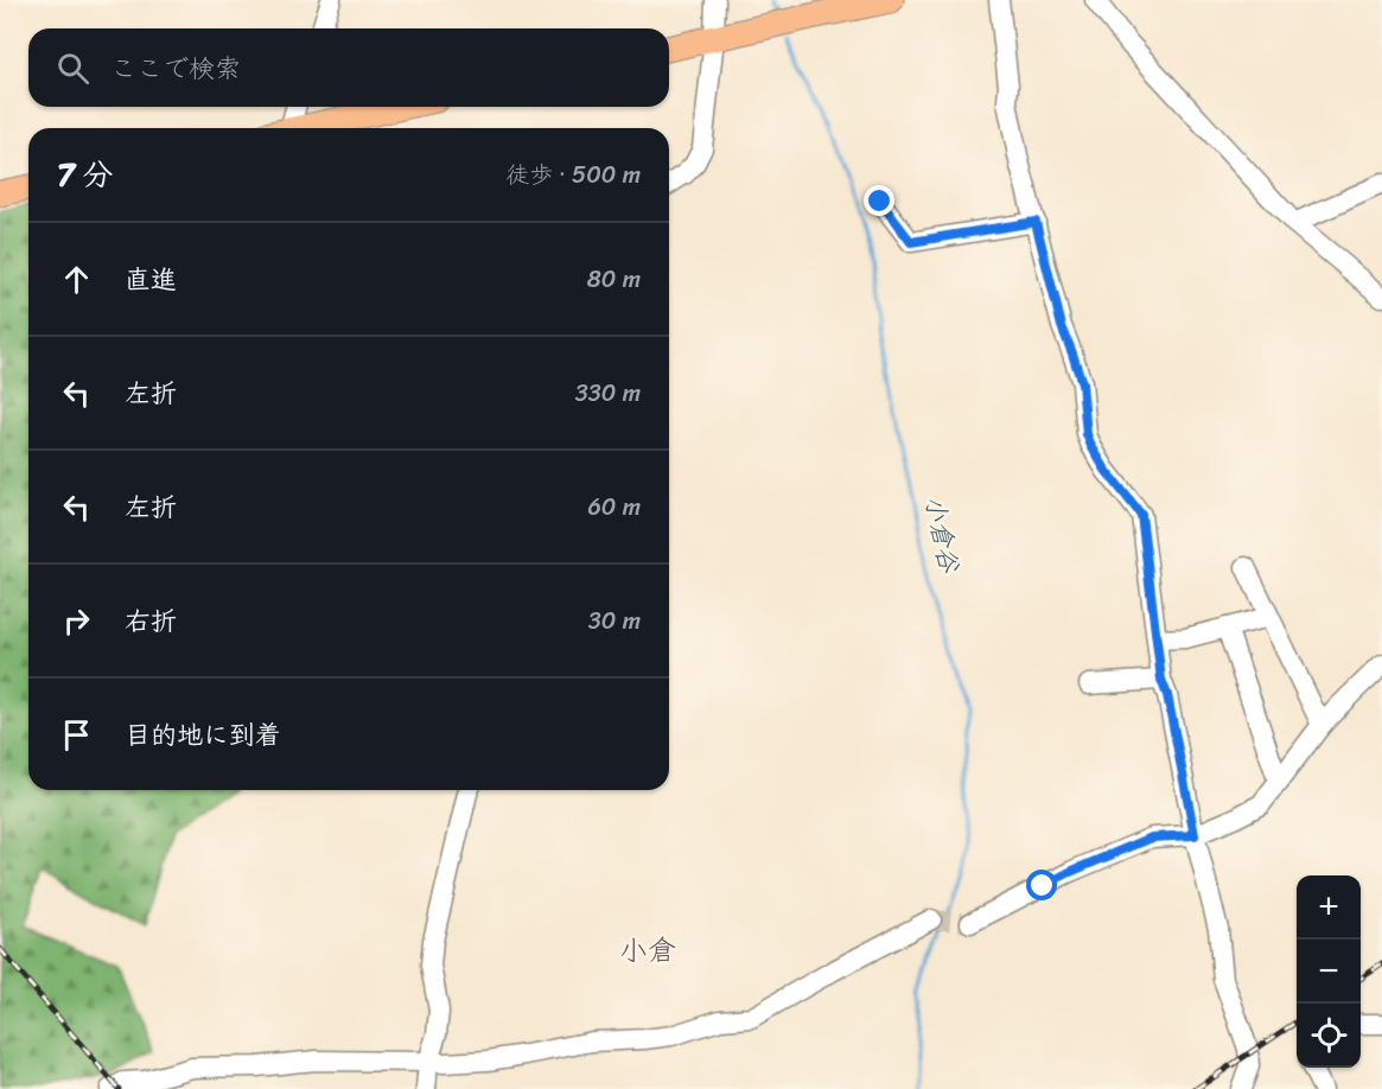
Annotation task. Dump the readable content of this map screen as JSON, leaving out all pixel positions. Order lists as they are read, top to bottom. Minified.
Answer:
{"districts":["小倉"],"water":["小倉谷"],"page":{"search":"ここで検索","heading":["7 分","徒歩 · 500 m"],"list":[["直進","80 m"],["左折","330 m"],["左折","60 m"],["右折","30 m"],"目的地に到着"],"map_buttons":["+","−"]}}
